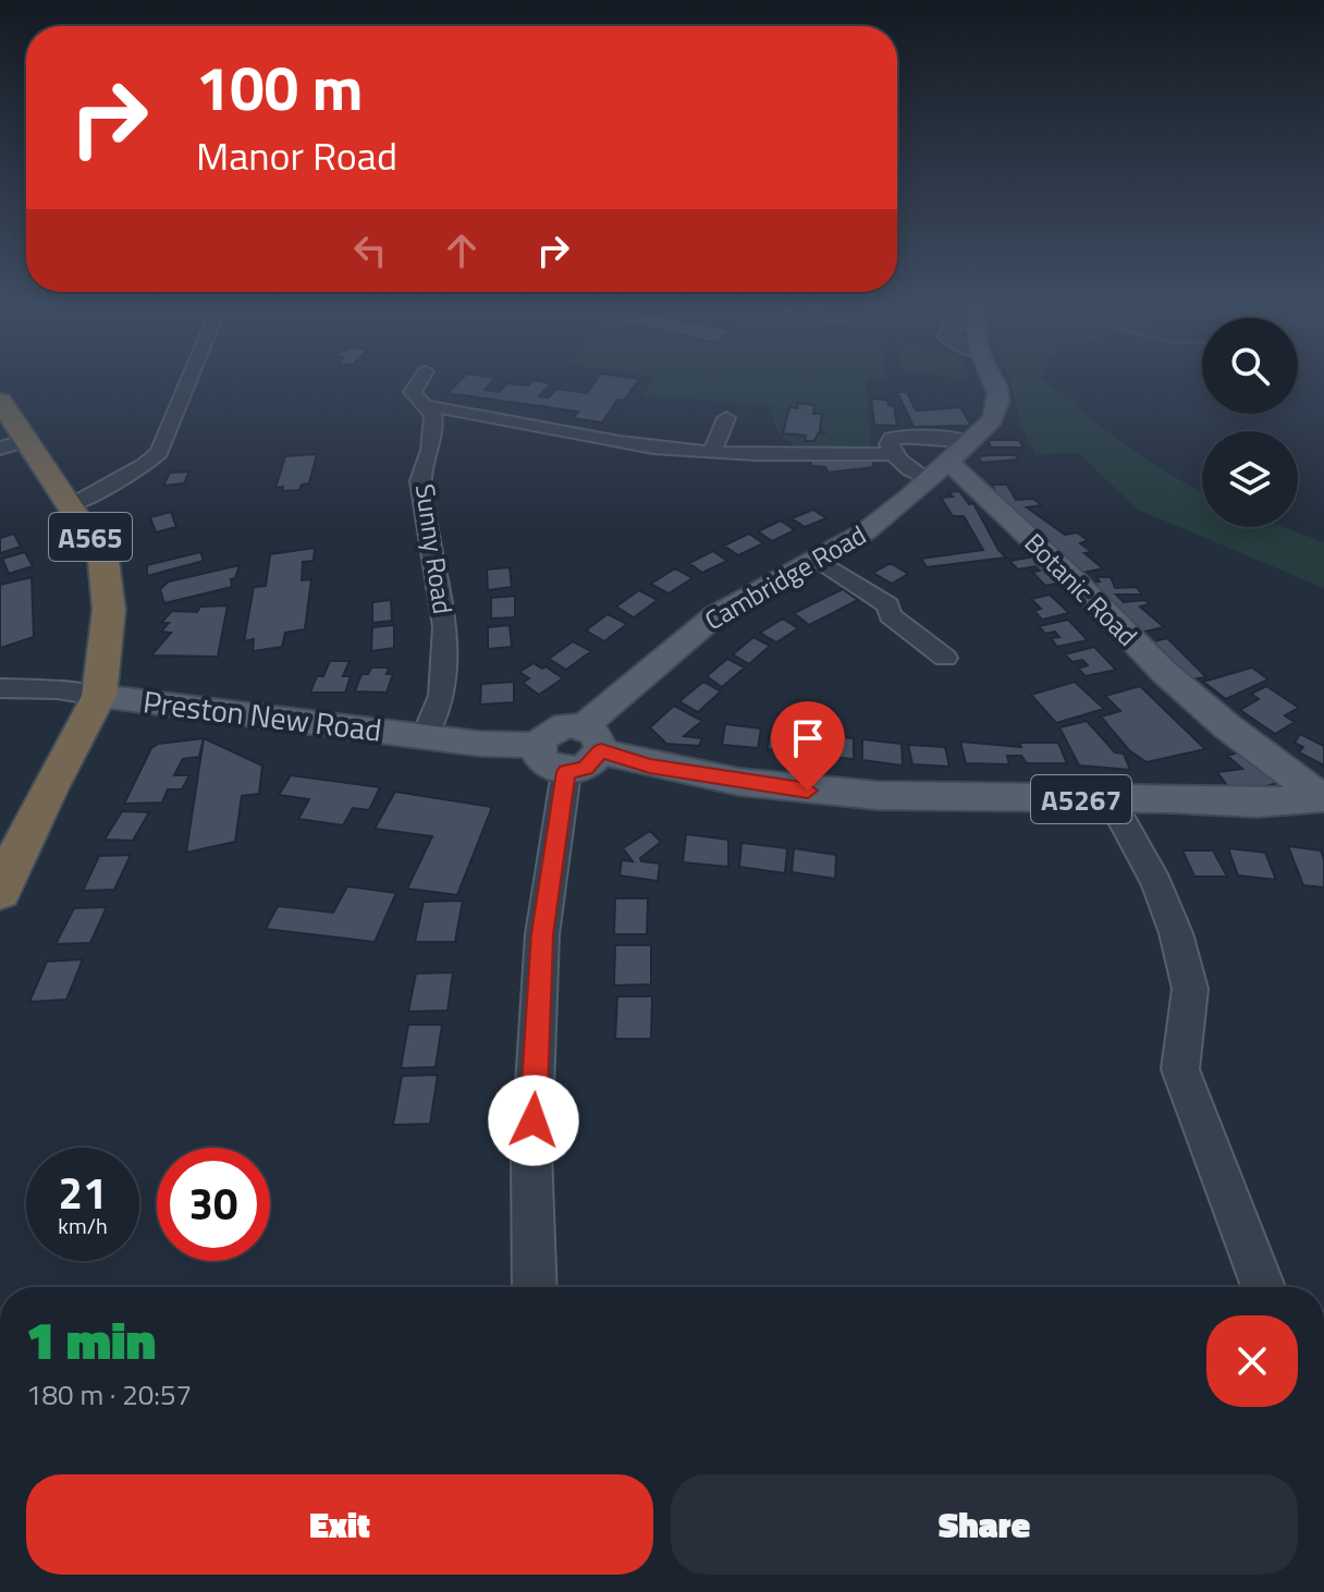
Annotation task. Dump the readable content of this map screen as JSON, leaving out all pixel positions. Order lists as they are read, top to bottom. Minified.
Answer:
{"streets":{"highway":["A565","Preston New Road"],"main road":["Cambridge Road","Botanic Road","A5267"],"street":["Sunny Road"]},"crossings":[["Sunny Road","Preston New Road"],["Cambridge Road","Botanic Road"],["Cambridge Road","A5267"],["Botanic Road","A5267"]],"page":{"turn":["100 m","Manor Road"],"speed":"21 km/h","limit":"30","heading":["1 min","180 m · 20:57"],"buttons":["Exit","Share"]}}
